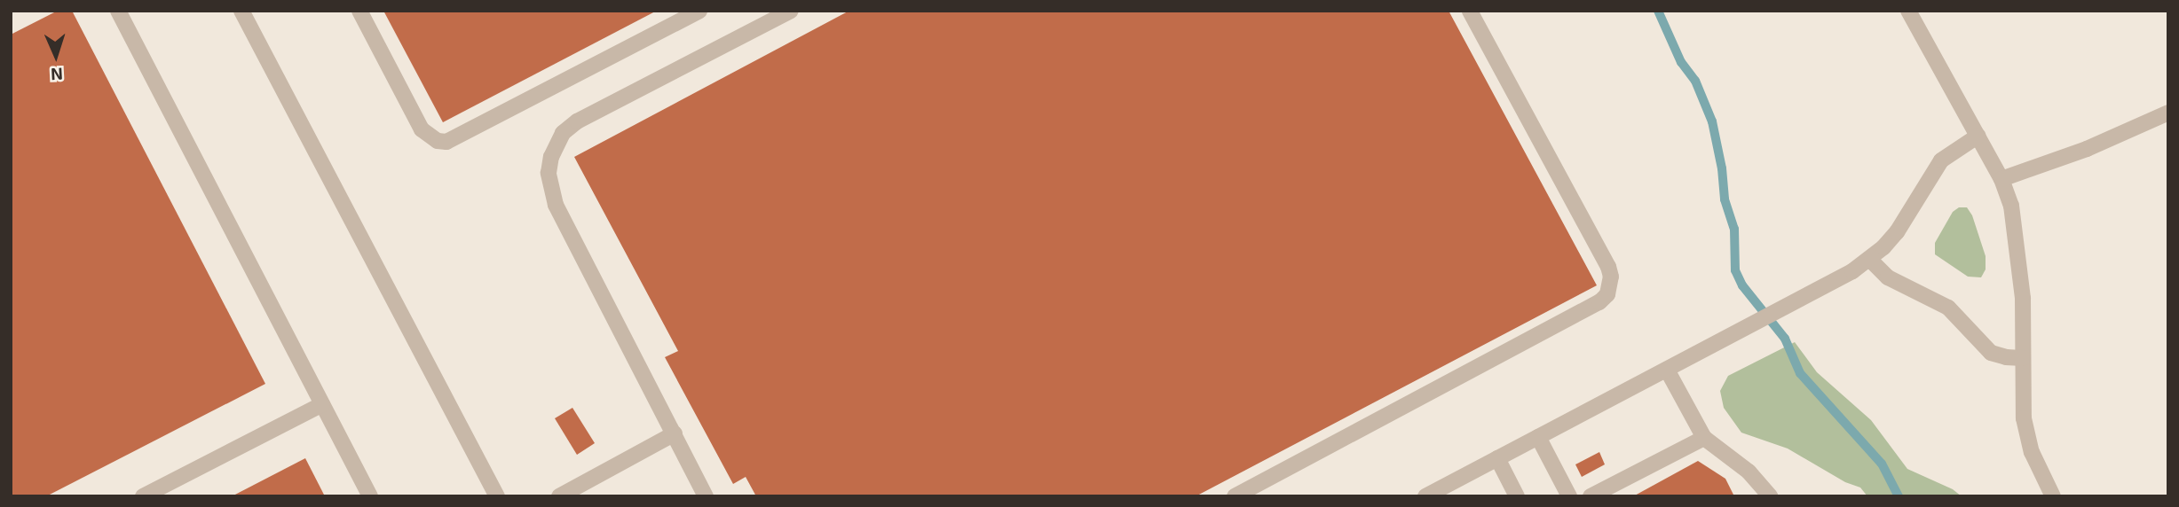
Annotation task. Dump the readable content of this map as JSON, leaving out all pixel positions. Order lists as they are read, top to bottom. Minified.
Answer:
{"north":"bottom"}
